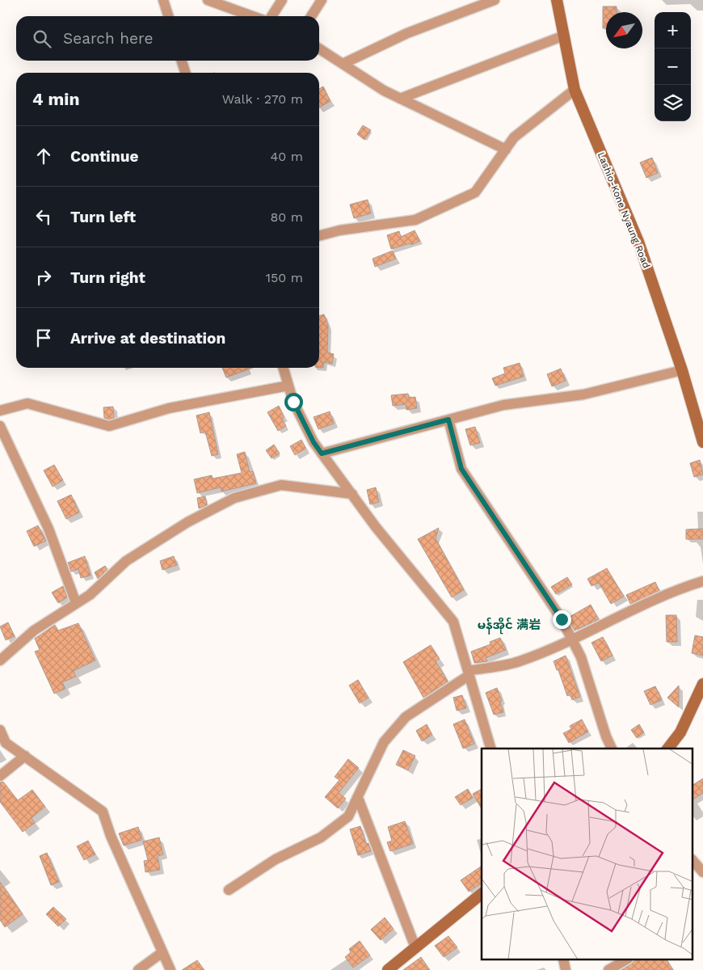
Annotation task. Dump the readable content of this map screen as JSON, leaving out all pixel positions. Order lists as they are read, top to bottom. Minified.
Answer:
{"streets":{"main road":["Lashio-Kone Nyaung Road"]},"districts":["မန်အိုင် 满岩"],"north":"bottom left","page":{"map_buttons":["+","−"],"search":"Search here","heading":["4 min","Walk · 270 m"],"list":[["Continue","40 m"],["Turn left","80 m"],["Turn right","150 m"],"Arrive at destination"]}}
